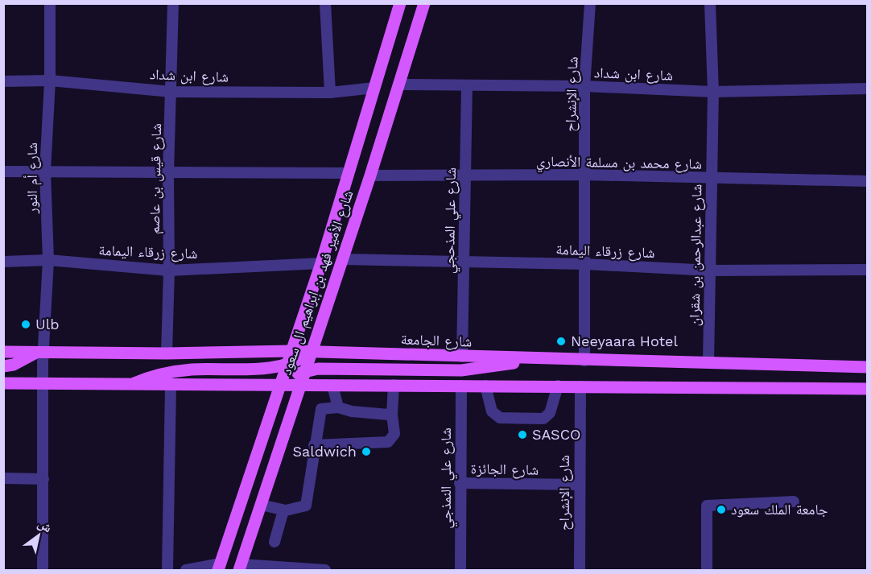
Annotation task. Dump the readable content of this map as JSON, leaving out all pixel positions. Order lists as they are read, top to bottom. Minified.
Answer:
{"streets":{"main road":["شارع الأمير فهد بن إبراهيم ال سعود","شارع الجامعة"],"street":["شارع ابن شداد","شارع الإنشراح","شارع محمد بن مسلمة الأنصاري","شارع أم النور","شارع قيس بن عاصم","شارع علي المذحجي","شارع زرقاء اليمامة","شارع عبدالرحمن بن شقران","شارع الجائزة","شارع علي النمذجي"]},"crossings":[["شارع ابن شداد","شارع الإنشراح"],["شارع ابن شداد","شارع أم النور"],["شارع ابن شداد","شارع قيس بن عاصم"],["شارع ابن شداد","شارع علي المذحجي"],["شارع ابن شداد","شارع عبدالرحمن بن شقران"],["شارع ابن شداد","شارع الأمير فهد بن إبراهيم ال سعود"],["شارع الإنشراح","شارع محمد بن مسلمة الأنصاري"],["شارع الإنشراح","شارع زرقاء اليمامة"],["شارع الإنشراح","شارع الجامعة"],["شارع الإنشراح","شارع الجائزة"],["شارع محمد بن مسلمة الأنصاري","شارع علي المذحجي"],["شارع محمد بن مسلمة الأنصاري","شارع عبدالرحمن بن شقران"],["شارع محمد بن مسلمة الأنصاري","شارع الأمير فهد بن إبراهيم ال سعود"],["شارع أم النور","شارع زرقاء اليمامة"],["شارع أم النور","شارع الجامعة"],["شارع قيس بن عاصم","شارع زرقاء اليمامة"],["شارع قيس بن عاصم","شارع الجامعة"],["شارع علي المذحجي","شارع زرقاء اليمامة"],["شارع علي المذحجي","شارع الجامعة"],["شارع زرقاء اليمامة","شارع عبدالرحمن بن شقران"],["شارع زرقاء اليمامة","شارع الأمير فهد بن إبراهيم ال سعود"],["شارع عبدالرحمن بن شقران","شارع الجامعة"],["شارع الأمير فهد بن إبراهيم ال سعود","شارع الجامعة"],["شارع الجائزة","شارع علي النمذجي"]],"places":["Ulb","Neeyaara Hotel","SASCO","Saldwich","جامعة الملك سعود"],"north":"top right"}
